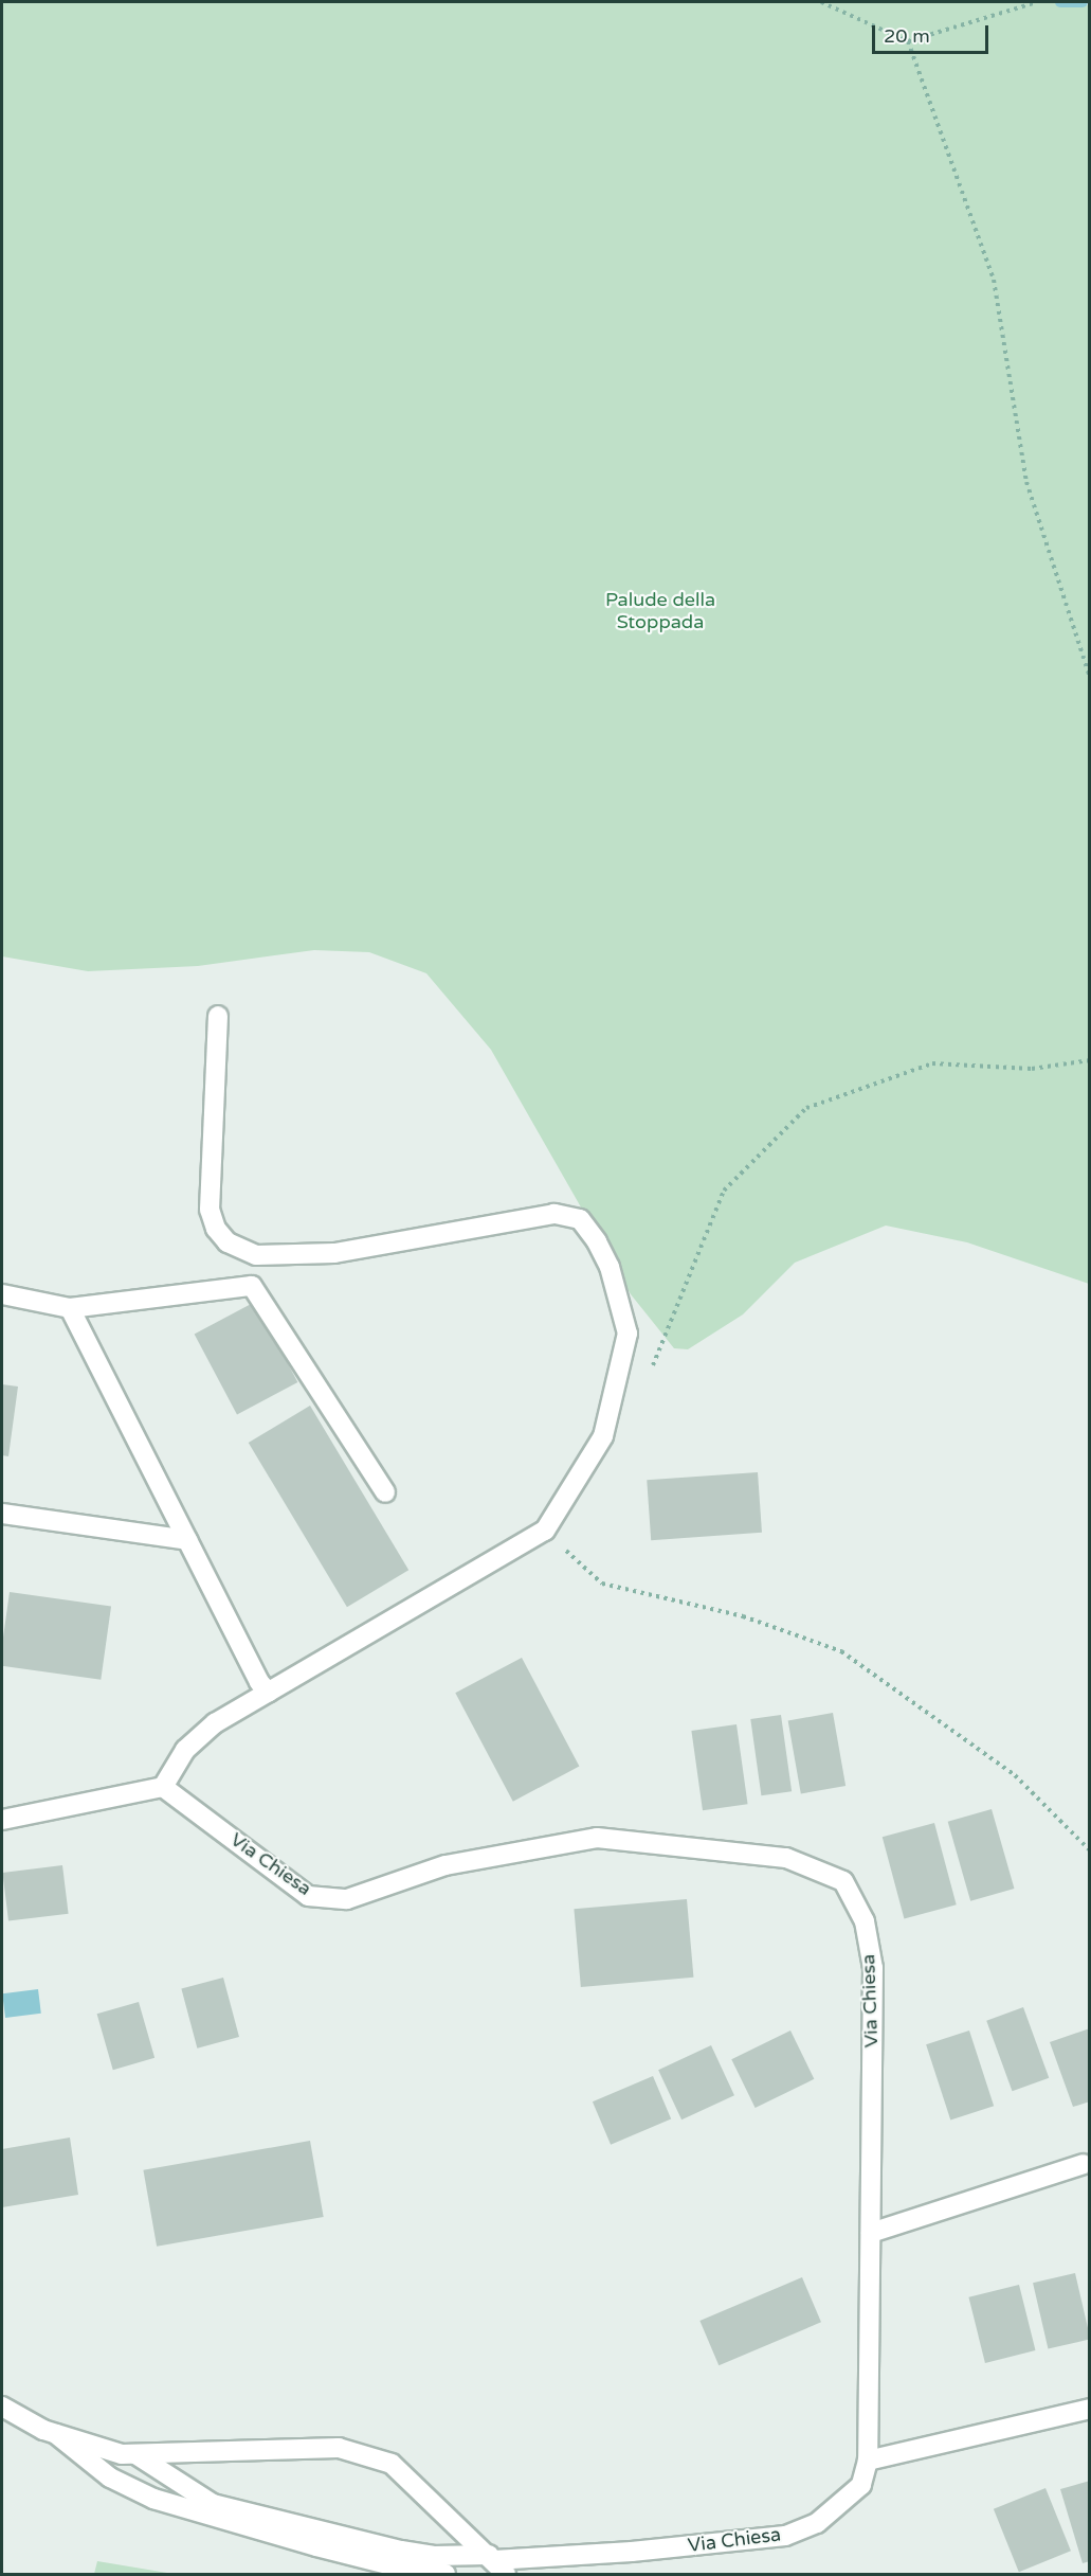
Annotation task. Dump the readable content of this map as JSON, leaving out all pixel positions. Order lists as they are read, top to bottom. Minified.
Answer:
{"streets":{"street":["Via Chiesa"]},"parks":["Palude della Stoppada"],"scale_bar":"20 m"}
